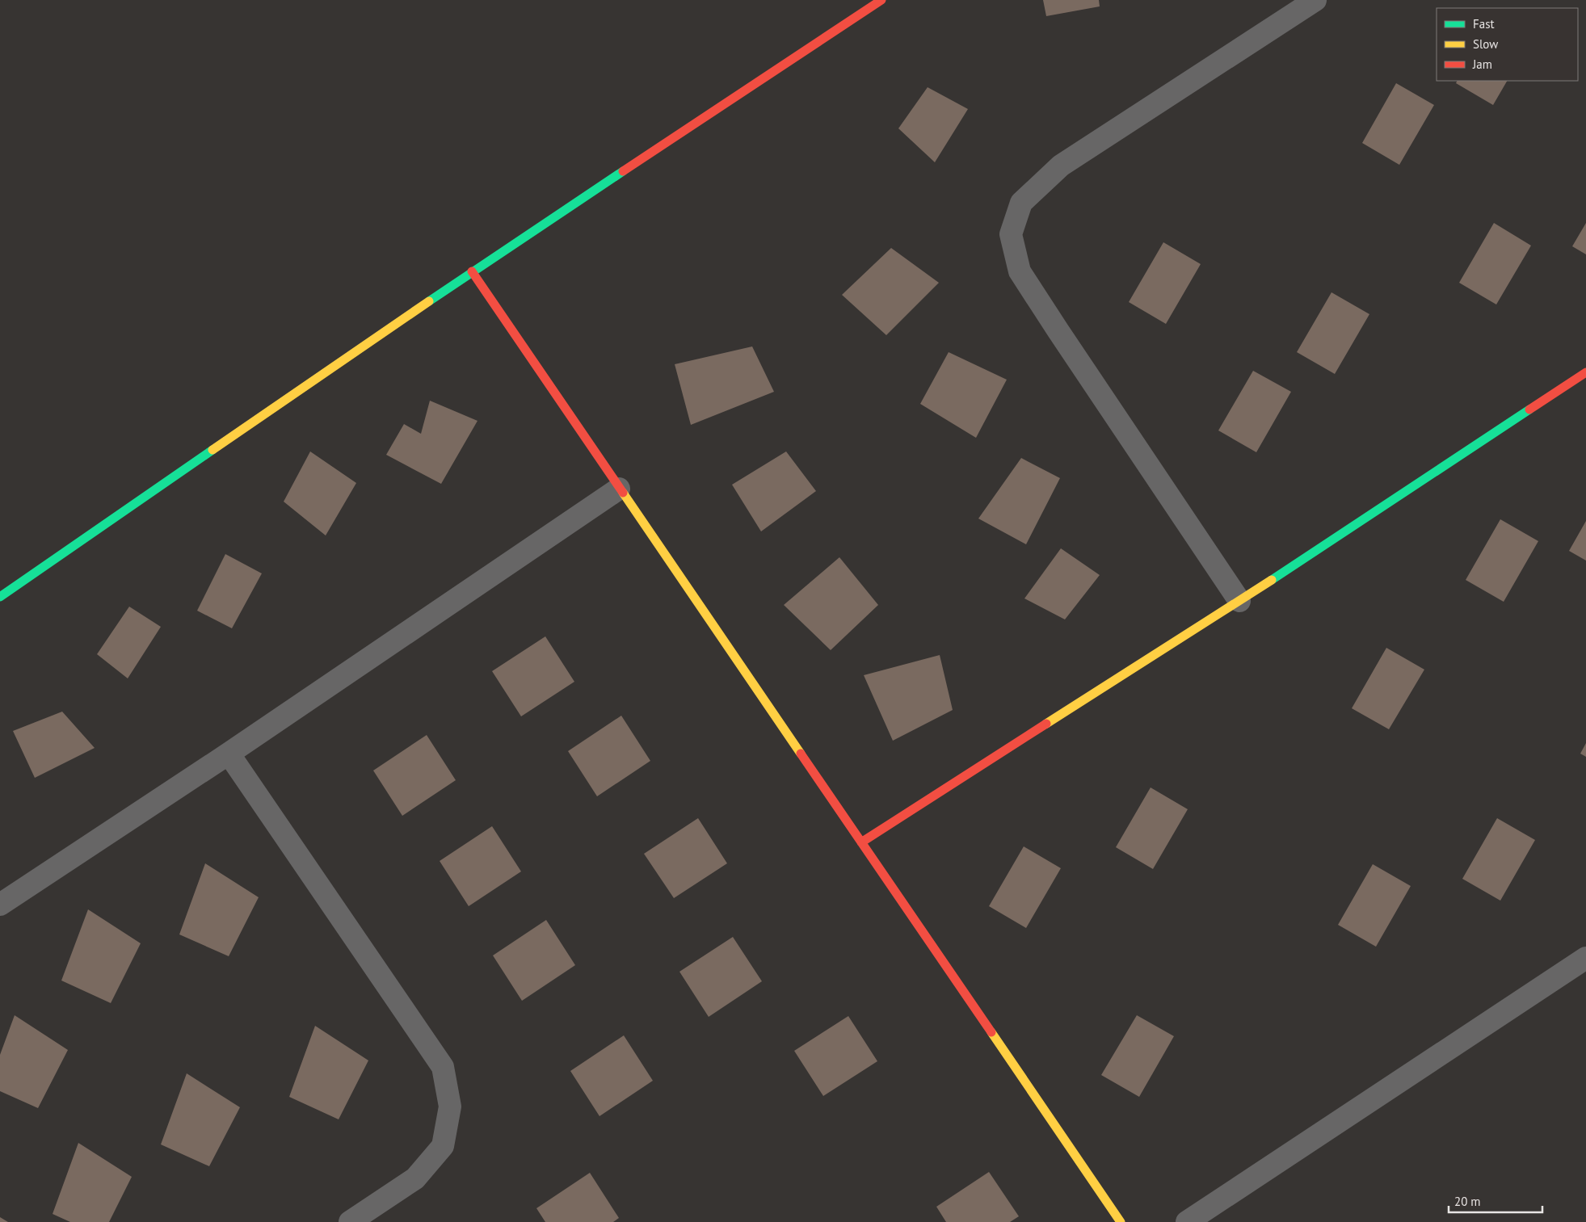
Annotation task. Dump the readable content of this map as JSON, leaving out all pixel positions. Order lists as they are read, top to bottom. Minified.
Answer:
{"legend":["Fast","Slow","Jam"],"scale_bar":"20 m"}
